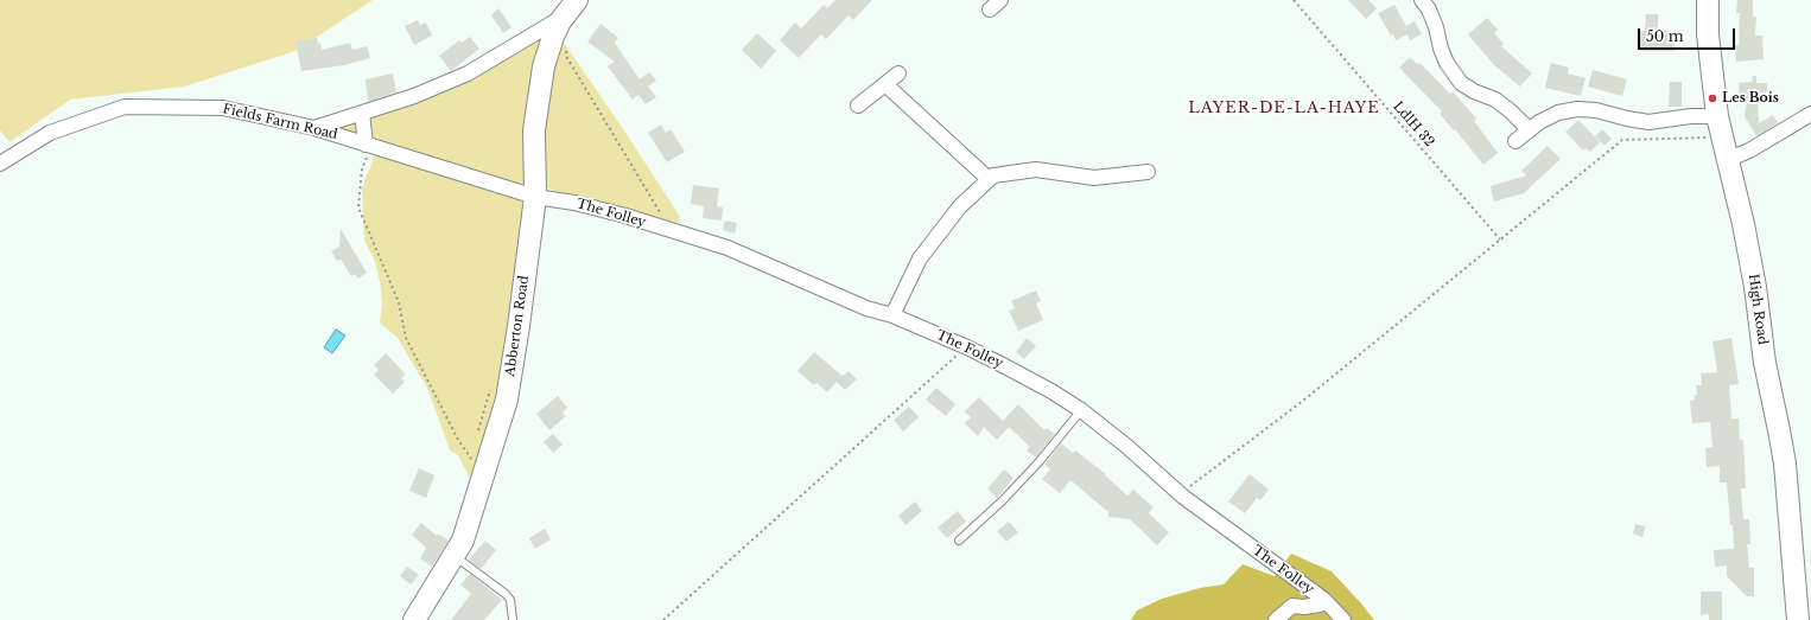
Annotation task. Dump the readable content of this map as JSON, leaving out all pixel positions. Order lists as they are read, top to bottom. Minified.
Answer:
{"streets":{"street":["Fields Farm Road","The Folley","High Road","Abberton Road"],"path":["LdlH 32"]},"crossings":[["Fields Farm Road","The Folley"],["Fields Farm Road","Abberton Road"],["The Folley","Abberton Road"]],"districts":["LAYER-DE-LA-HAYE"],"places":["Les Bois"],"scale_bar":"50 m"}
